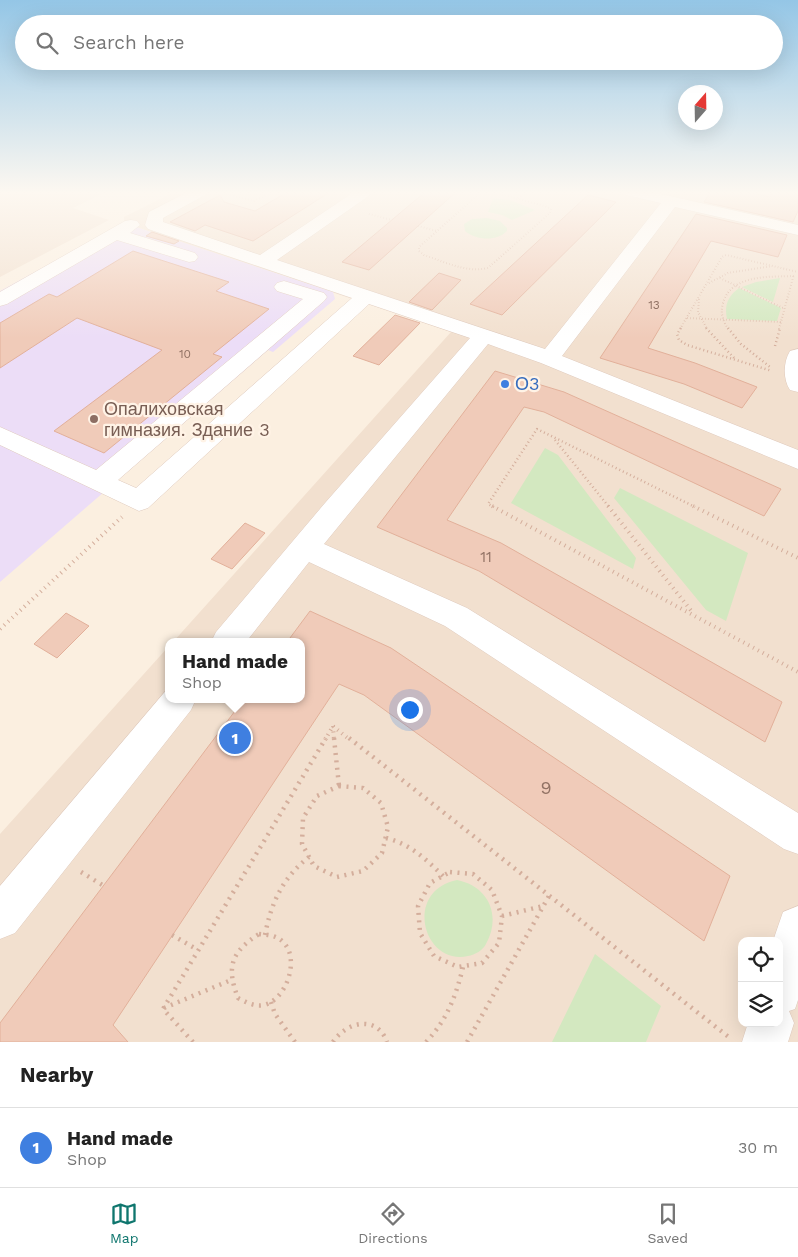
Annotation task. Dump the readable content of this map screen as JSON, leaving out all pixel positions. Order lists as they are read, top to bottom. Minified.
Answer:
{"places":["О3","Опалиховская гимназия. Здание 3"],"house_numbers":["13","10","11","9"],"north":"top","page":{"search":"Search here","popup":["Hand made","Shop"],"pins":"1","heading":"Nearby","list":[{"mark":"1","name":"Hand made","note":"Shop","value":"30 m"}],"nav":["Map","Directions","Saved"]}}
